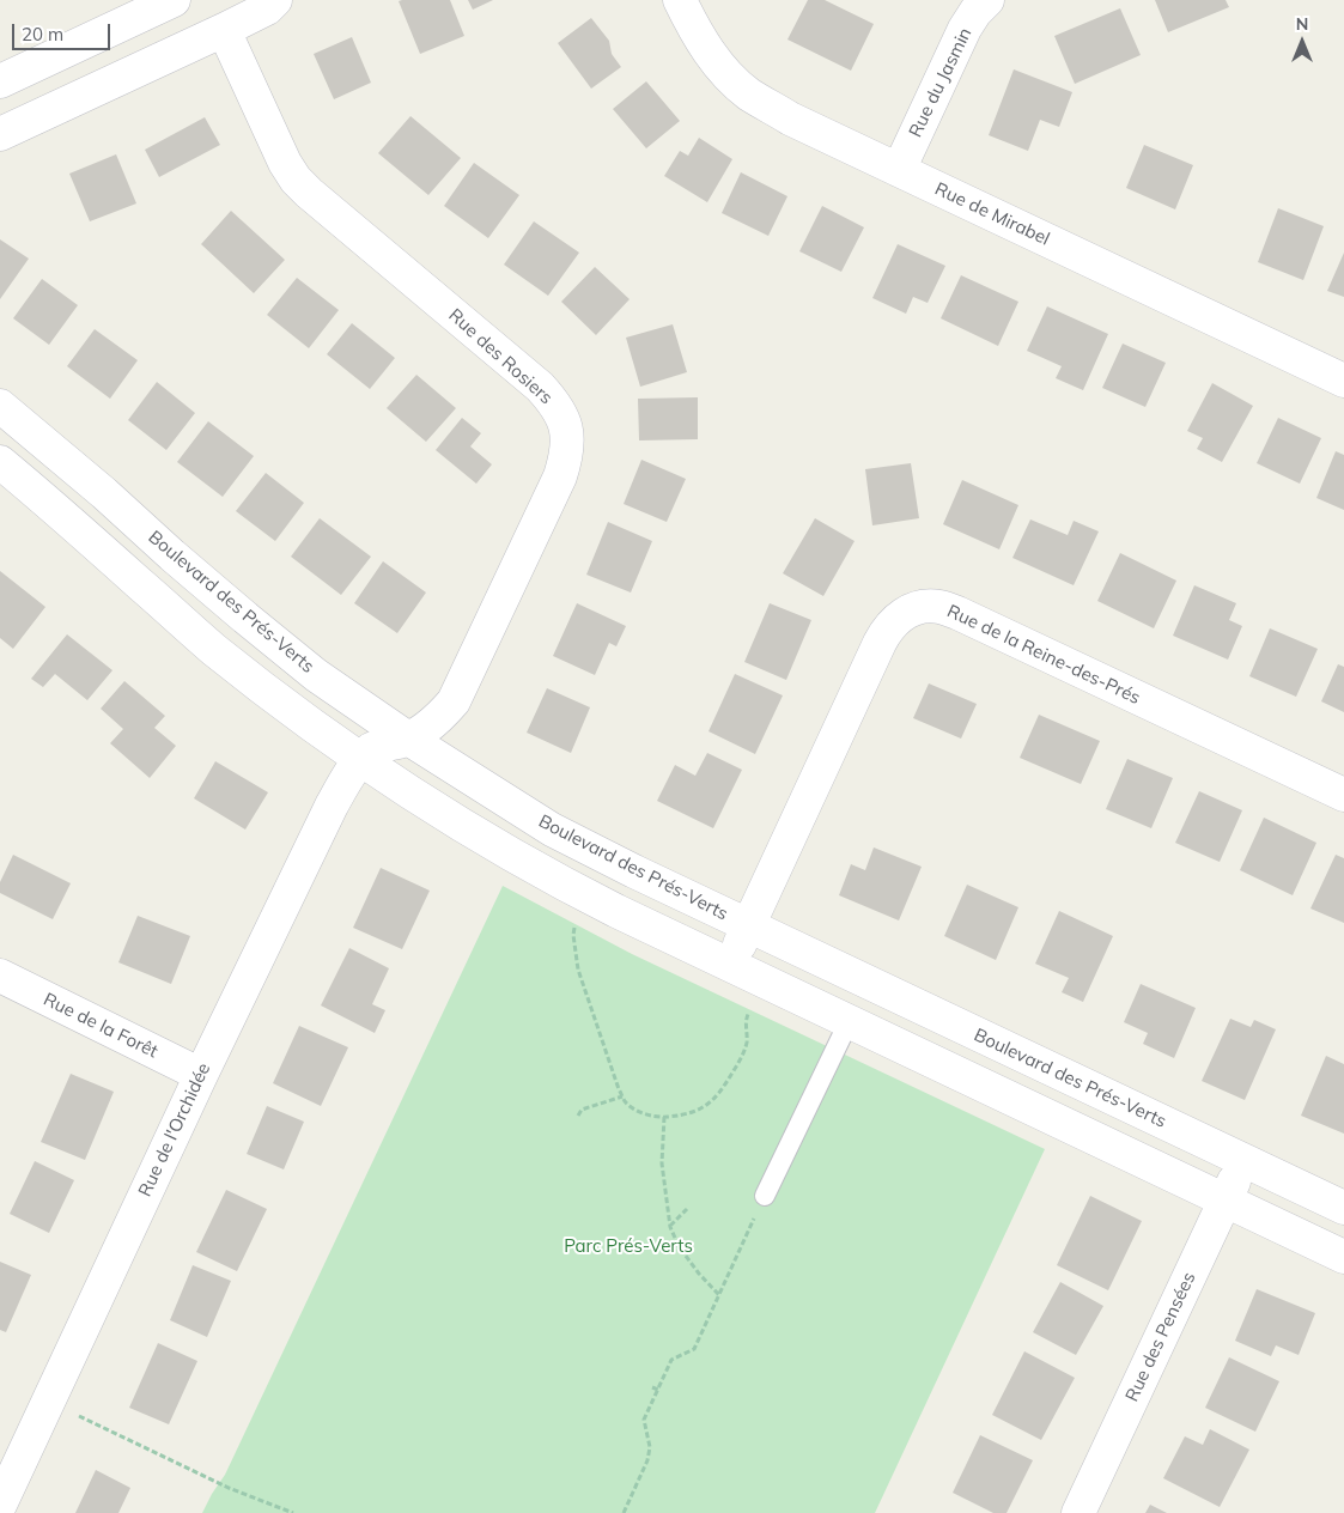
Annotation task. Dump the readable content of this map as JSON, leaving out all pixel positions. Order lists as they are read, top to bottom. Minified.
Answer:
{"streets":{"street":["Rue du Jasmin","Rue de Mirabel","Rue des Rosiers","Boulevard des Prés-Verts","Rue de la Reine-des-Prés","Rue de la Forêt","Rue de l'Orchidée","Rue des Pensées"]},"crossings":[["Rue du Jasmin","Rue de Mirabel"],["Rue des Rosiers","Boulevard des Prés-Verts"],["Rue des Rosiers","Rue de l'Orchidée"],["Boulevard des Prés-Verts","Rue de la Reine-des-Prés"],["Boulevard des Prés-Verts","Rue des Pensées"],["Rue de la Forêt","Rue de l'Orchidée"]],"parks":["Parc Prés-Verts"],"scale_bar":"20 m","north":"top"}
